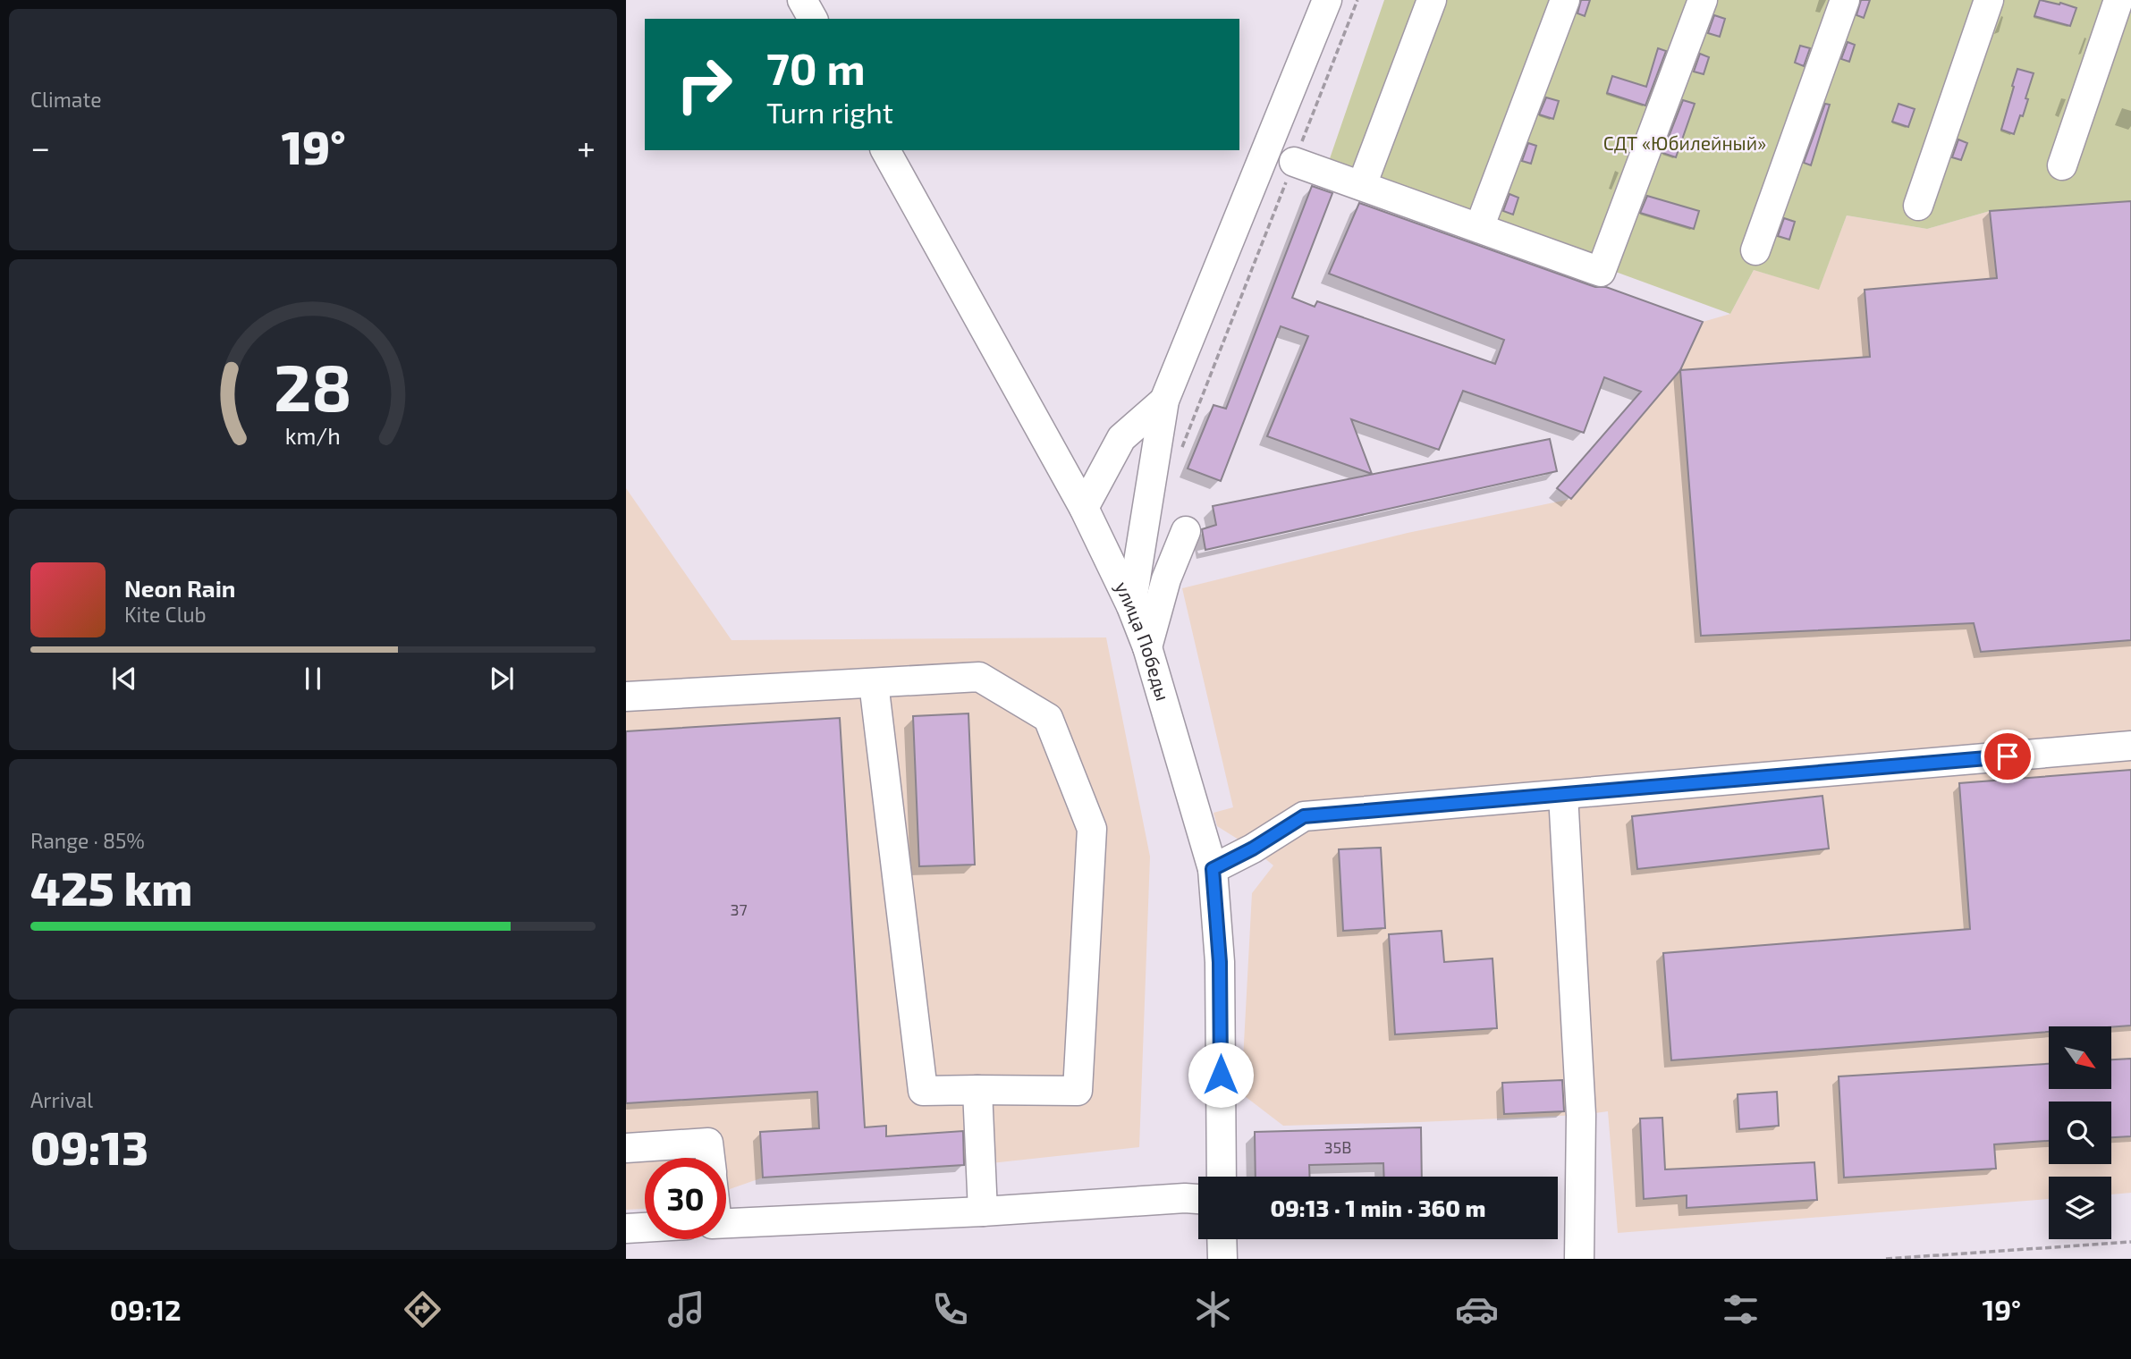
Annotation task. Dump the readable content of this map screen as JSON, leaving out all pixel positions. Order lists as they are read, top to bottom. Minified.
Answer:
{"streets":{"street":["улица Победы"]},"parks":["СДТ «Юбилейный»"],"house_numbers":["37","35В"],"north":"bottom right","page":{"tile":["Climate",["Range · 85%","425 km"],["Arrival","09:13"]],"turn":["70 m","Turn right"],"heat":["−","19°","+"],"song":["Neon Rain","Kite Club"],"limit":"30","trip":"09:13 · 1 min · 360 m","tabs":["09:12","19°"],"gauge":["28","km/h"]}}
